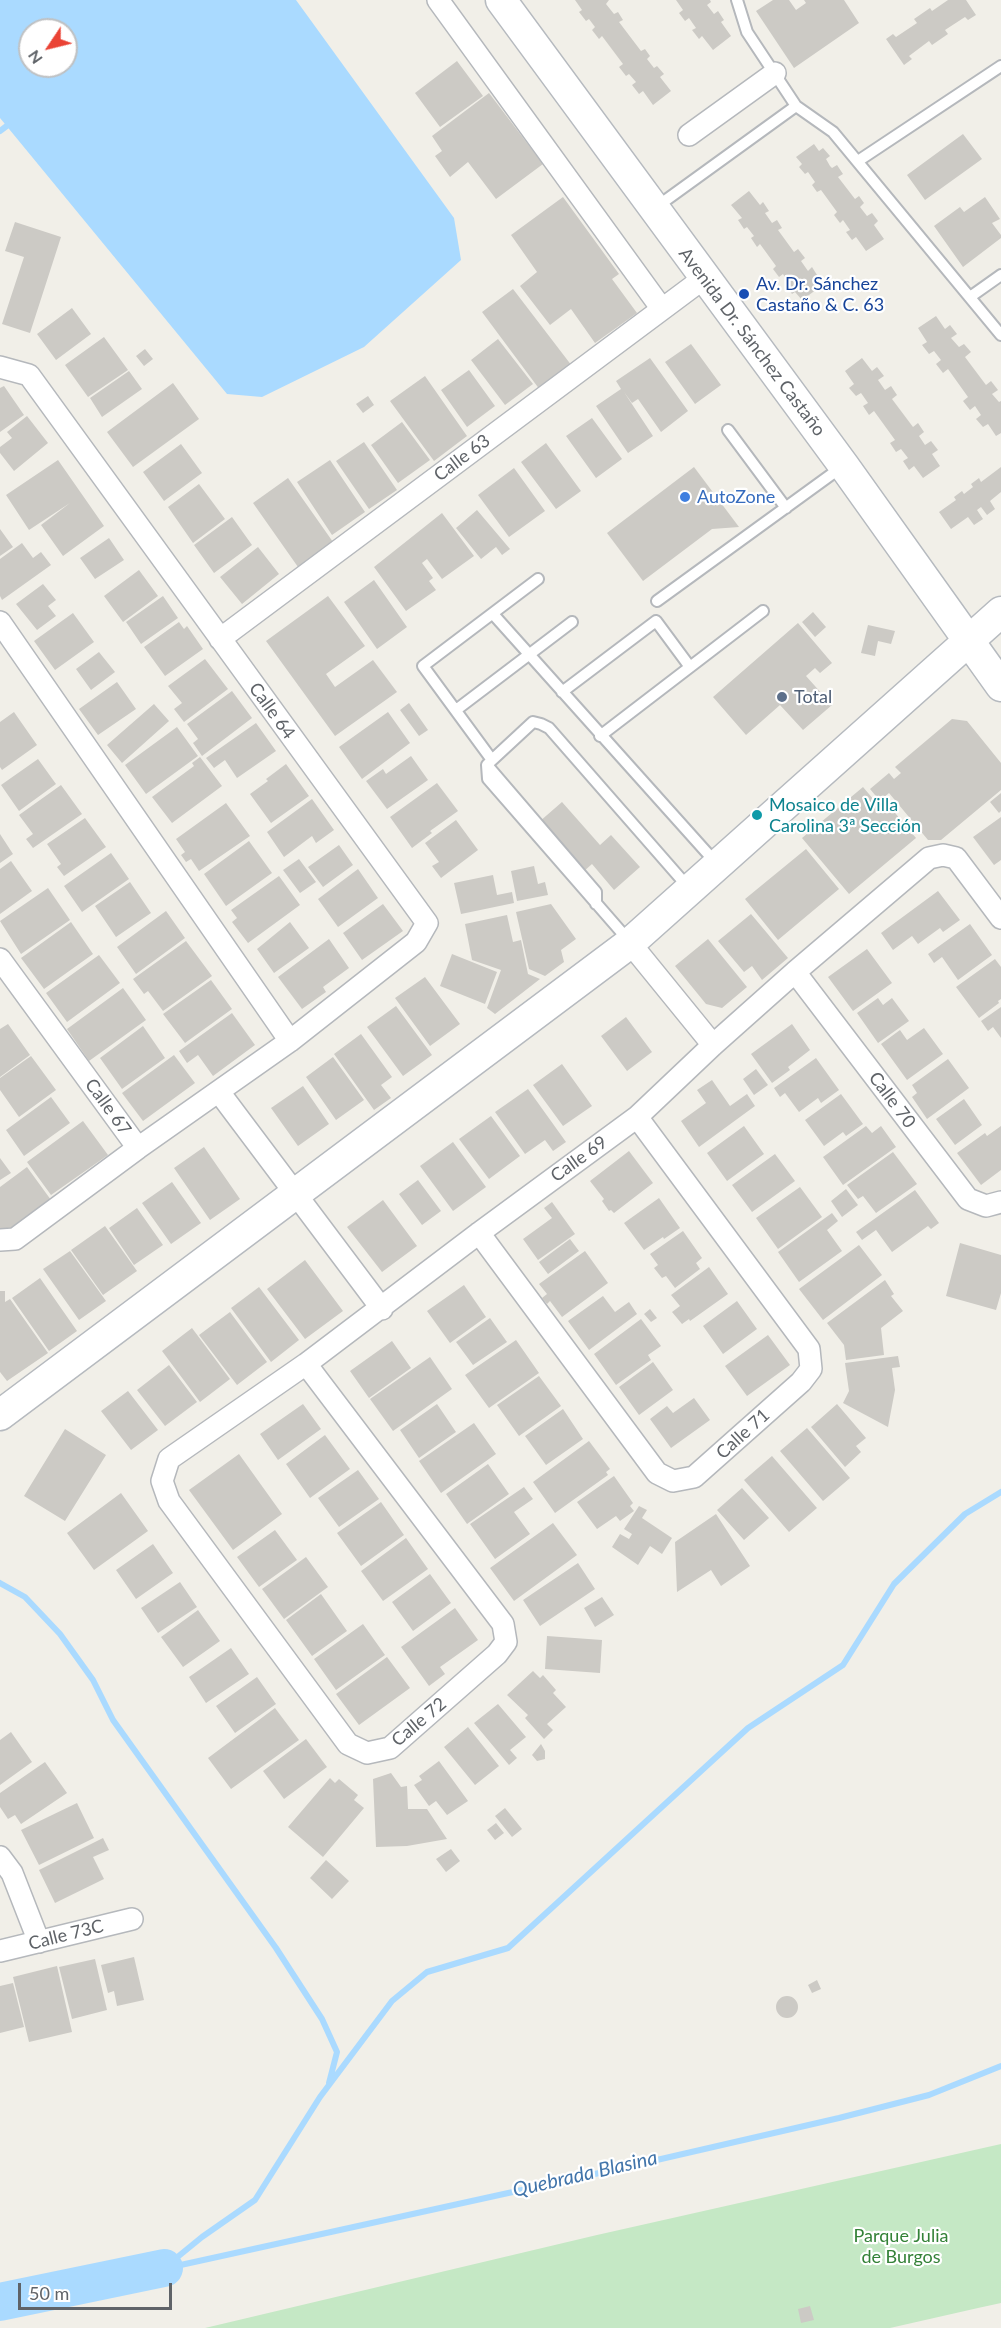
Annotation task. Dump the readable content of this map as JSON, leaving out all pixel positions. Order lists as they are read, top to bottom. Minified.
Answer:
{"streets":{"street":["Avenida Dr. Sánchez Castaño","Calle 63","Calle 64","Calle 70","Calle 67","Calle 69","Calle 71","Calle 72","Calle 73C"]},"crossings":[["Avenida Dr. Sánchez Castaño","Calle 63"],["Calle 63","Calle 64"],["Calle 64","Calle 67"],["Calle 70","Calle 69"],["Calle 69","Calle 71"],["Calle 69","Calle 72"]],"water":["Quebrada Blasina"],"parks":["Parque Julia de Burgos"],"places":["Av. Dr. Sánchez Castaño & C. 63","AutoZone","Total","Mosaico de Villa Carolina 3ª Sección"],"scale_bar":"50 m","north":"bottom left"}
